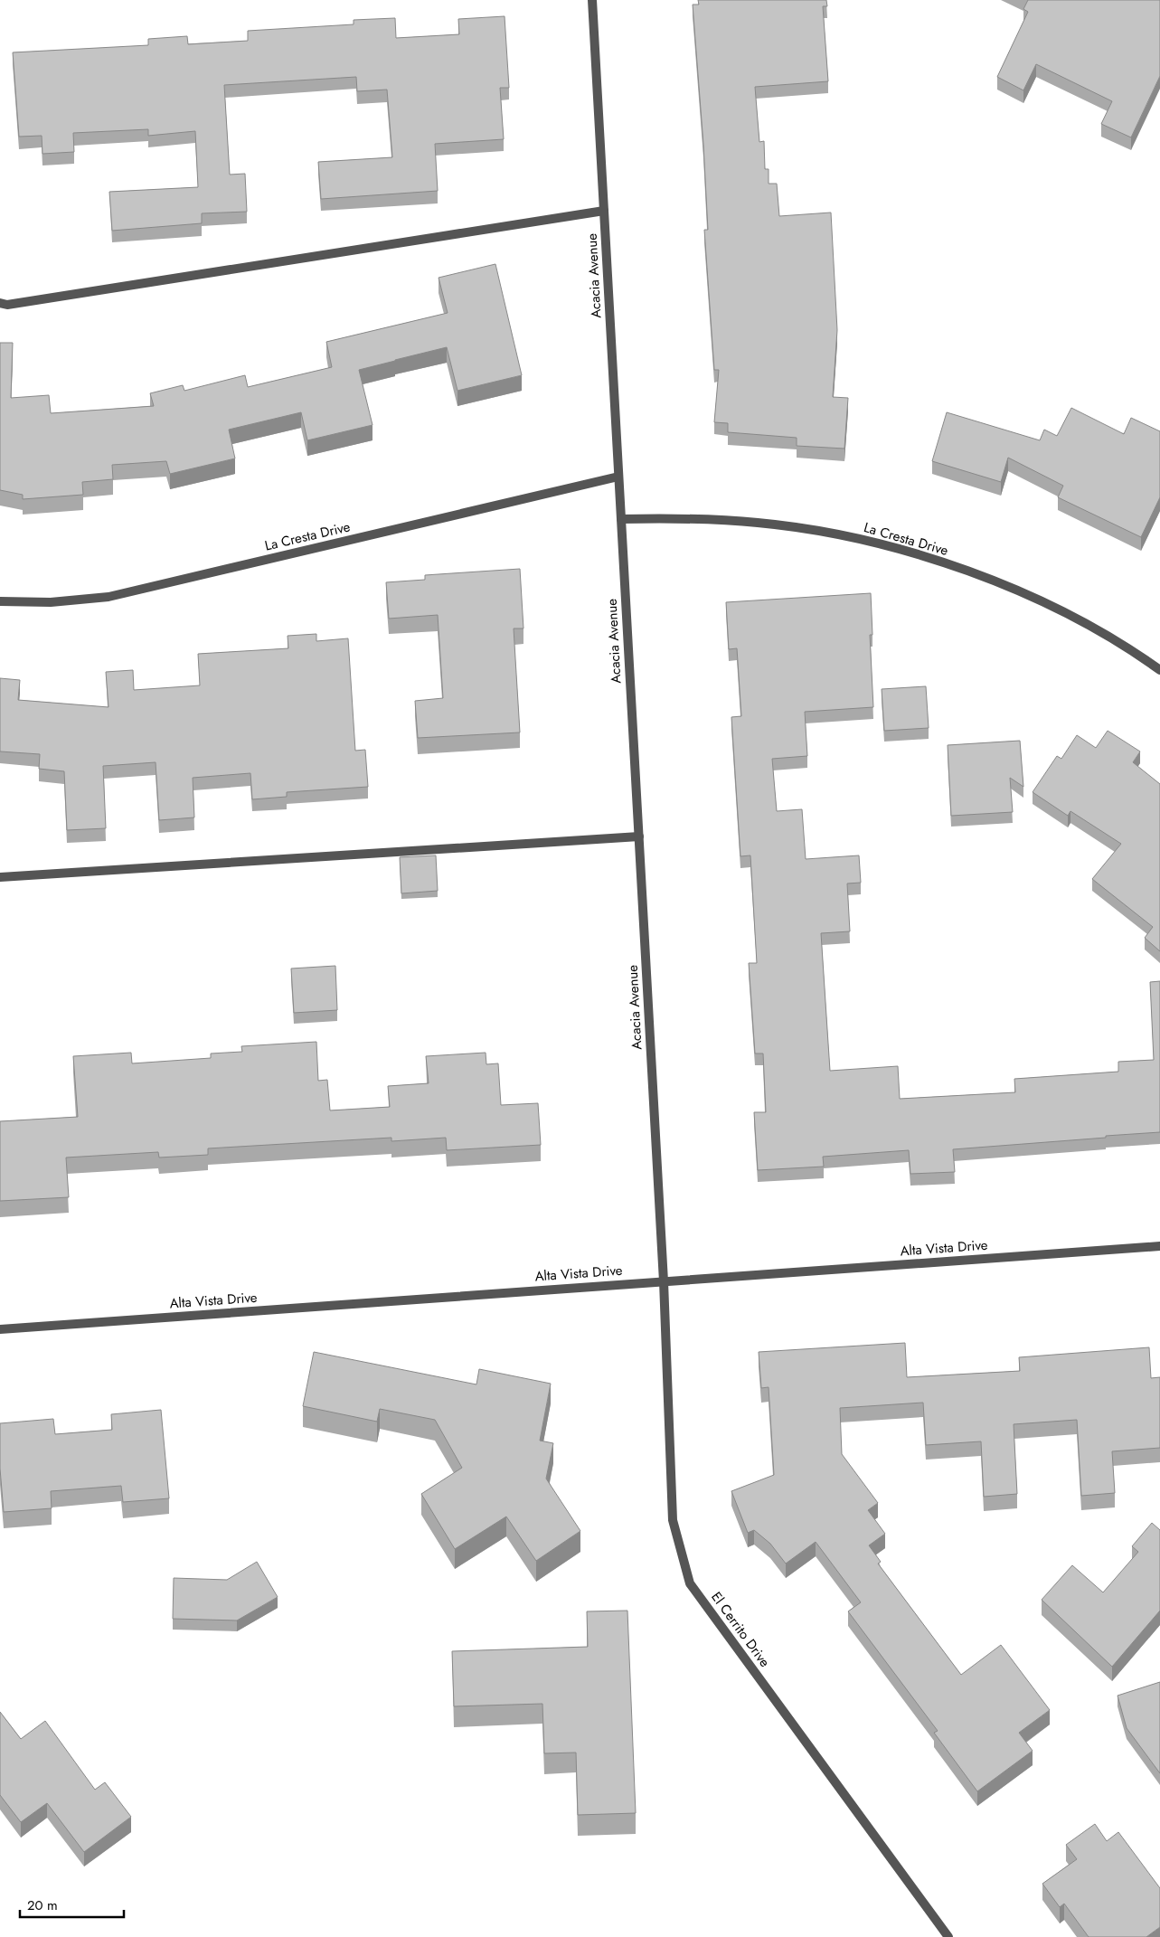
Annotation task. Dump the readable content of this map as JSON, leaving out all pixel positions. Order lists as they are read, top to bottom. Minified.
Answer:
{"streets":{"street":["Acacia Avenue","La Cresta Drive","Alta Vista Drive","El Cerrito Drive"]},"crossings":[["Acacia Avenue","La Cresta Drive"],["Acacia Avenue","Alta Vista Drive"],["Acacia Avenue","El Cerrito Drive"],["Alta Vista Drive","El Cerrito Drive"]],"scale_bar":"20 m"}
